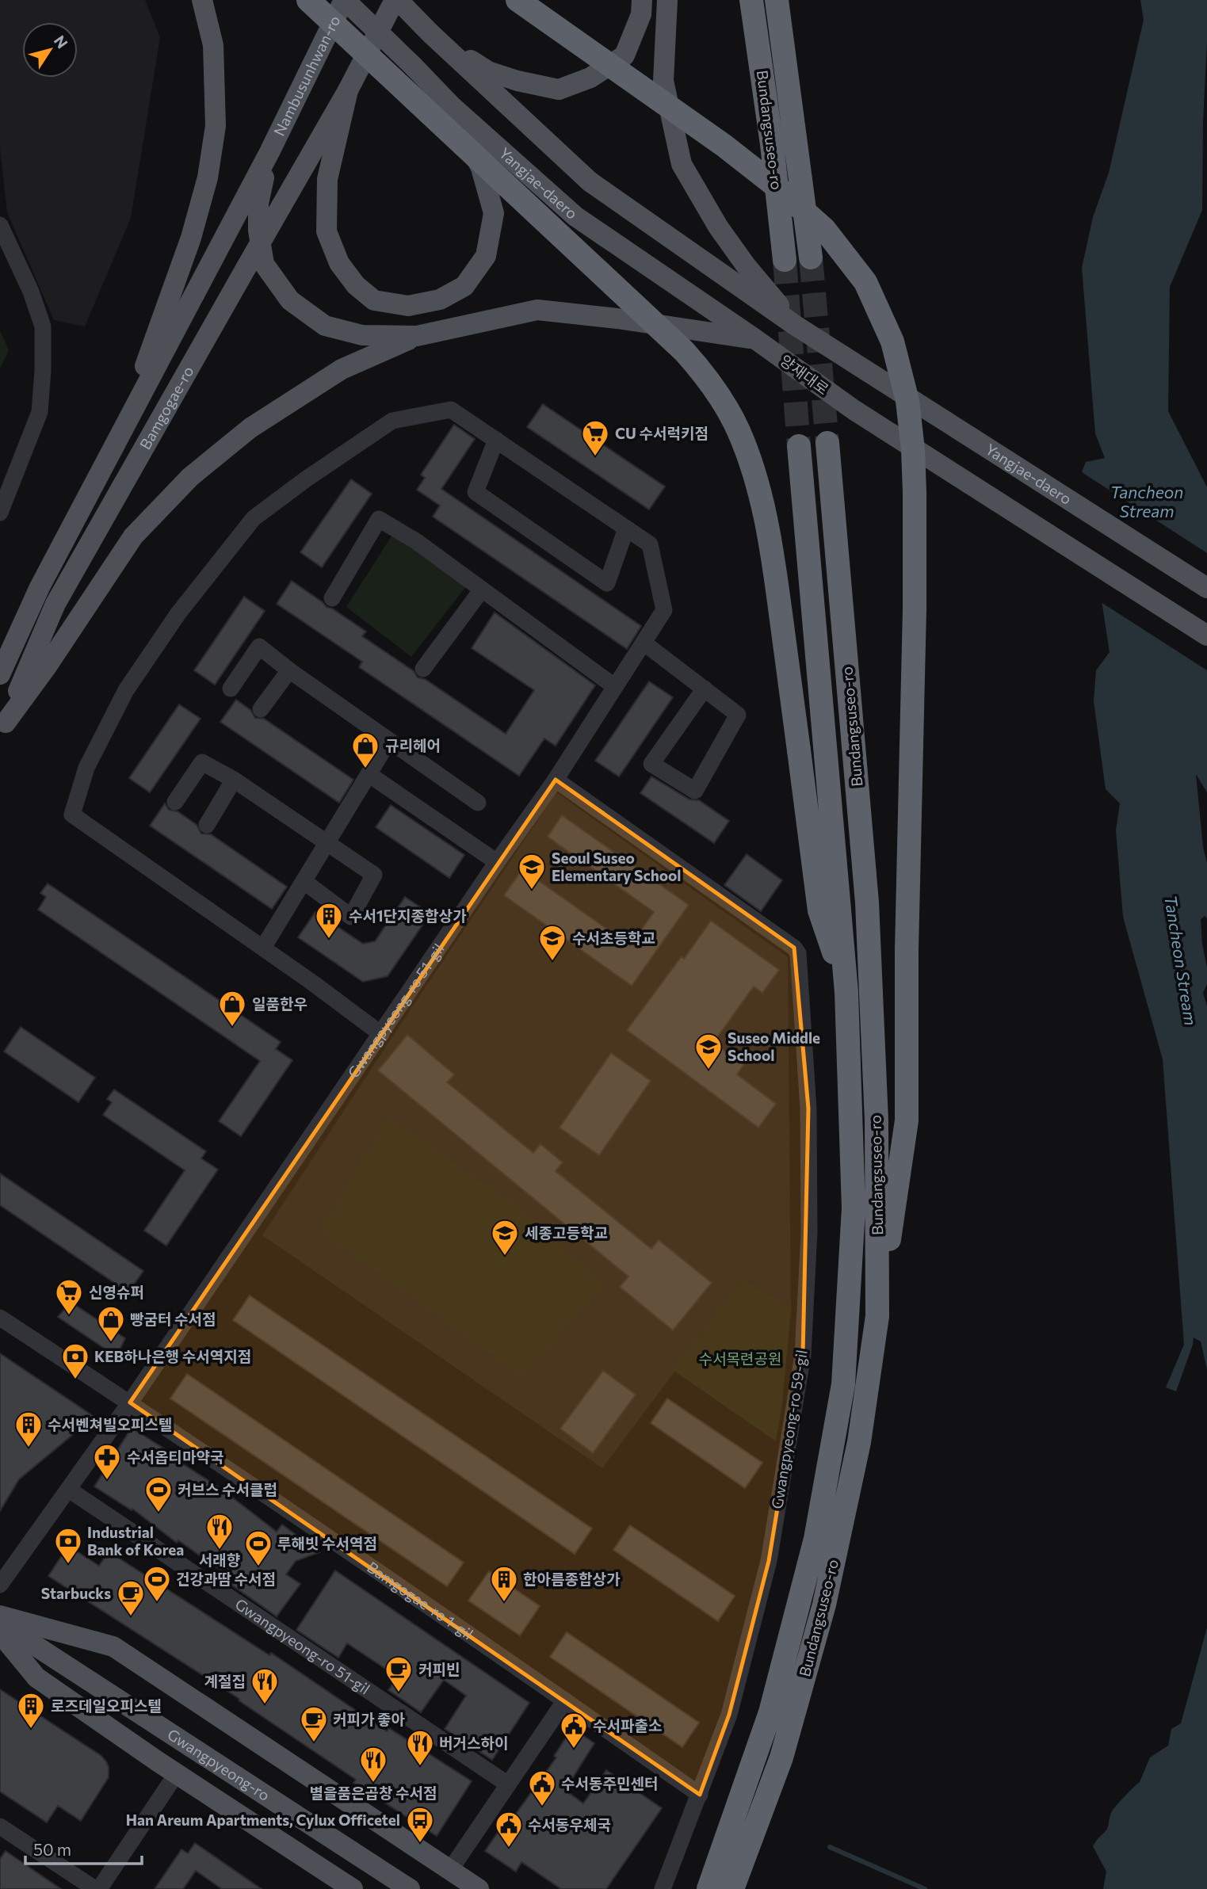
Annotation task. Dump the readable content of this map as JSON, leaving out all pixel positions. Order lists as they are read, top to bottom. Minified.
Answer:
{"streets":{"highway":["Bundangsuseo-ro"],"main road":["Nambusunhwan-ro","Yangjae-daero","양재대로","Bamgogae-ro","Gwangpyeong-ro"],"street":["Gwangpyeong-ro 51-gil","Gwangpyeong-ro 59-gil","Bamgogae-ro 1-gil"]},"crossings":[["Nambusunhwan-ro","Yangjae-daero"],["Nambusunhwan-ro","Bamgogae-ro"],["Yangjae-daero","양재대로"],["Gwangpyeong-ro 51-gil","Gwangpyeong-ro 59-gil"],["Gwangpyeong-ro 51-gil","Bamgogae-ro 1-gil"],["Gwangpyeong-ro 59-gil","Bamgogae-ro 1-gil"]],"water":["Tancheon Stream"],"parks":["수서목련공원"],"places":{"supermarket":["CU 수서럭키점","신영슈퍼"],"shop":["규리헤어","일품한우","빵굼터 수서점"],"school or university":["Seoul Suseo Elementary School","수서초등학교","Suseo Middle School","세종고등학교"],"building":["수서1단지종합상가","수서벤쳐빌오피스텔","한아름종합상가","로즈데일오피스텔"],"bank":["KEB하나은행 수서역지점","Industrial Bank of Korea"],"pharmacy":["수서옵티마약국"],"sports":["커브스 수서클럽","루해빗 수서역점","건강과땀 수서점"],"restaurant":["서래향","계절집","버거스하이","별을품은곱창 수서점"],"cafe":["Starbucks","커피빈","커피가 좋아"],"public building":["수서파출소","수서동주민센터","수서동우체국"],"bus stop":["Han Areum Apartments, Cylux Officetel"]},"scale_bar":"50 m","north":"top right"}
